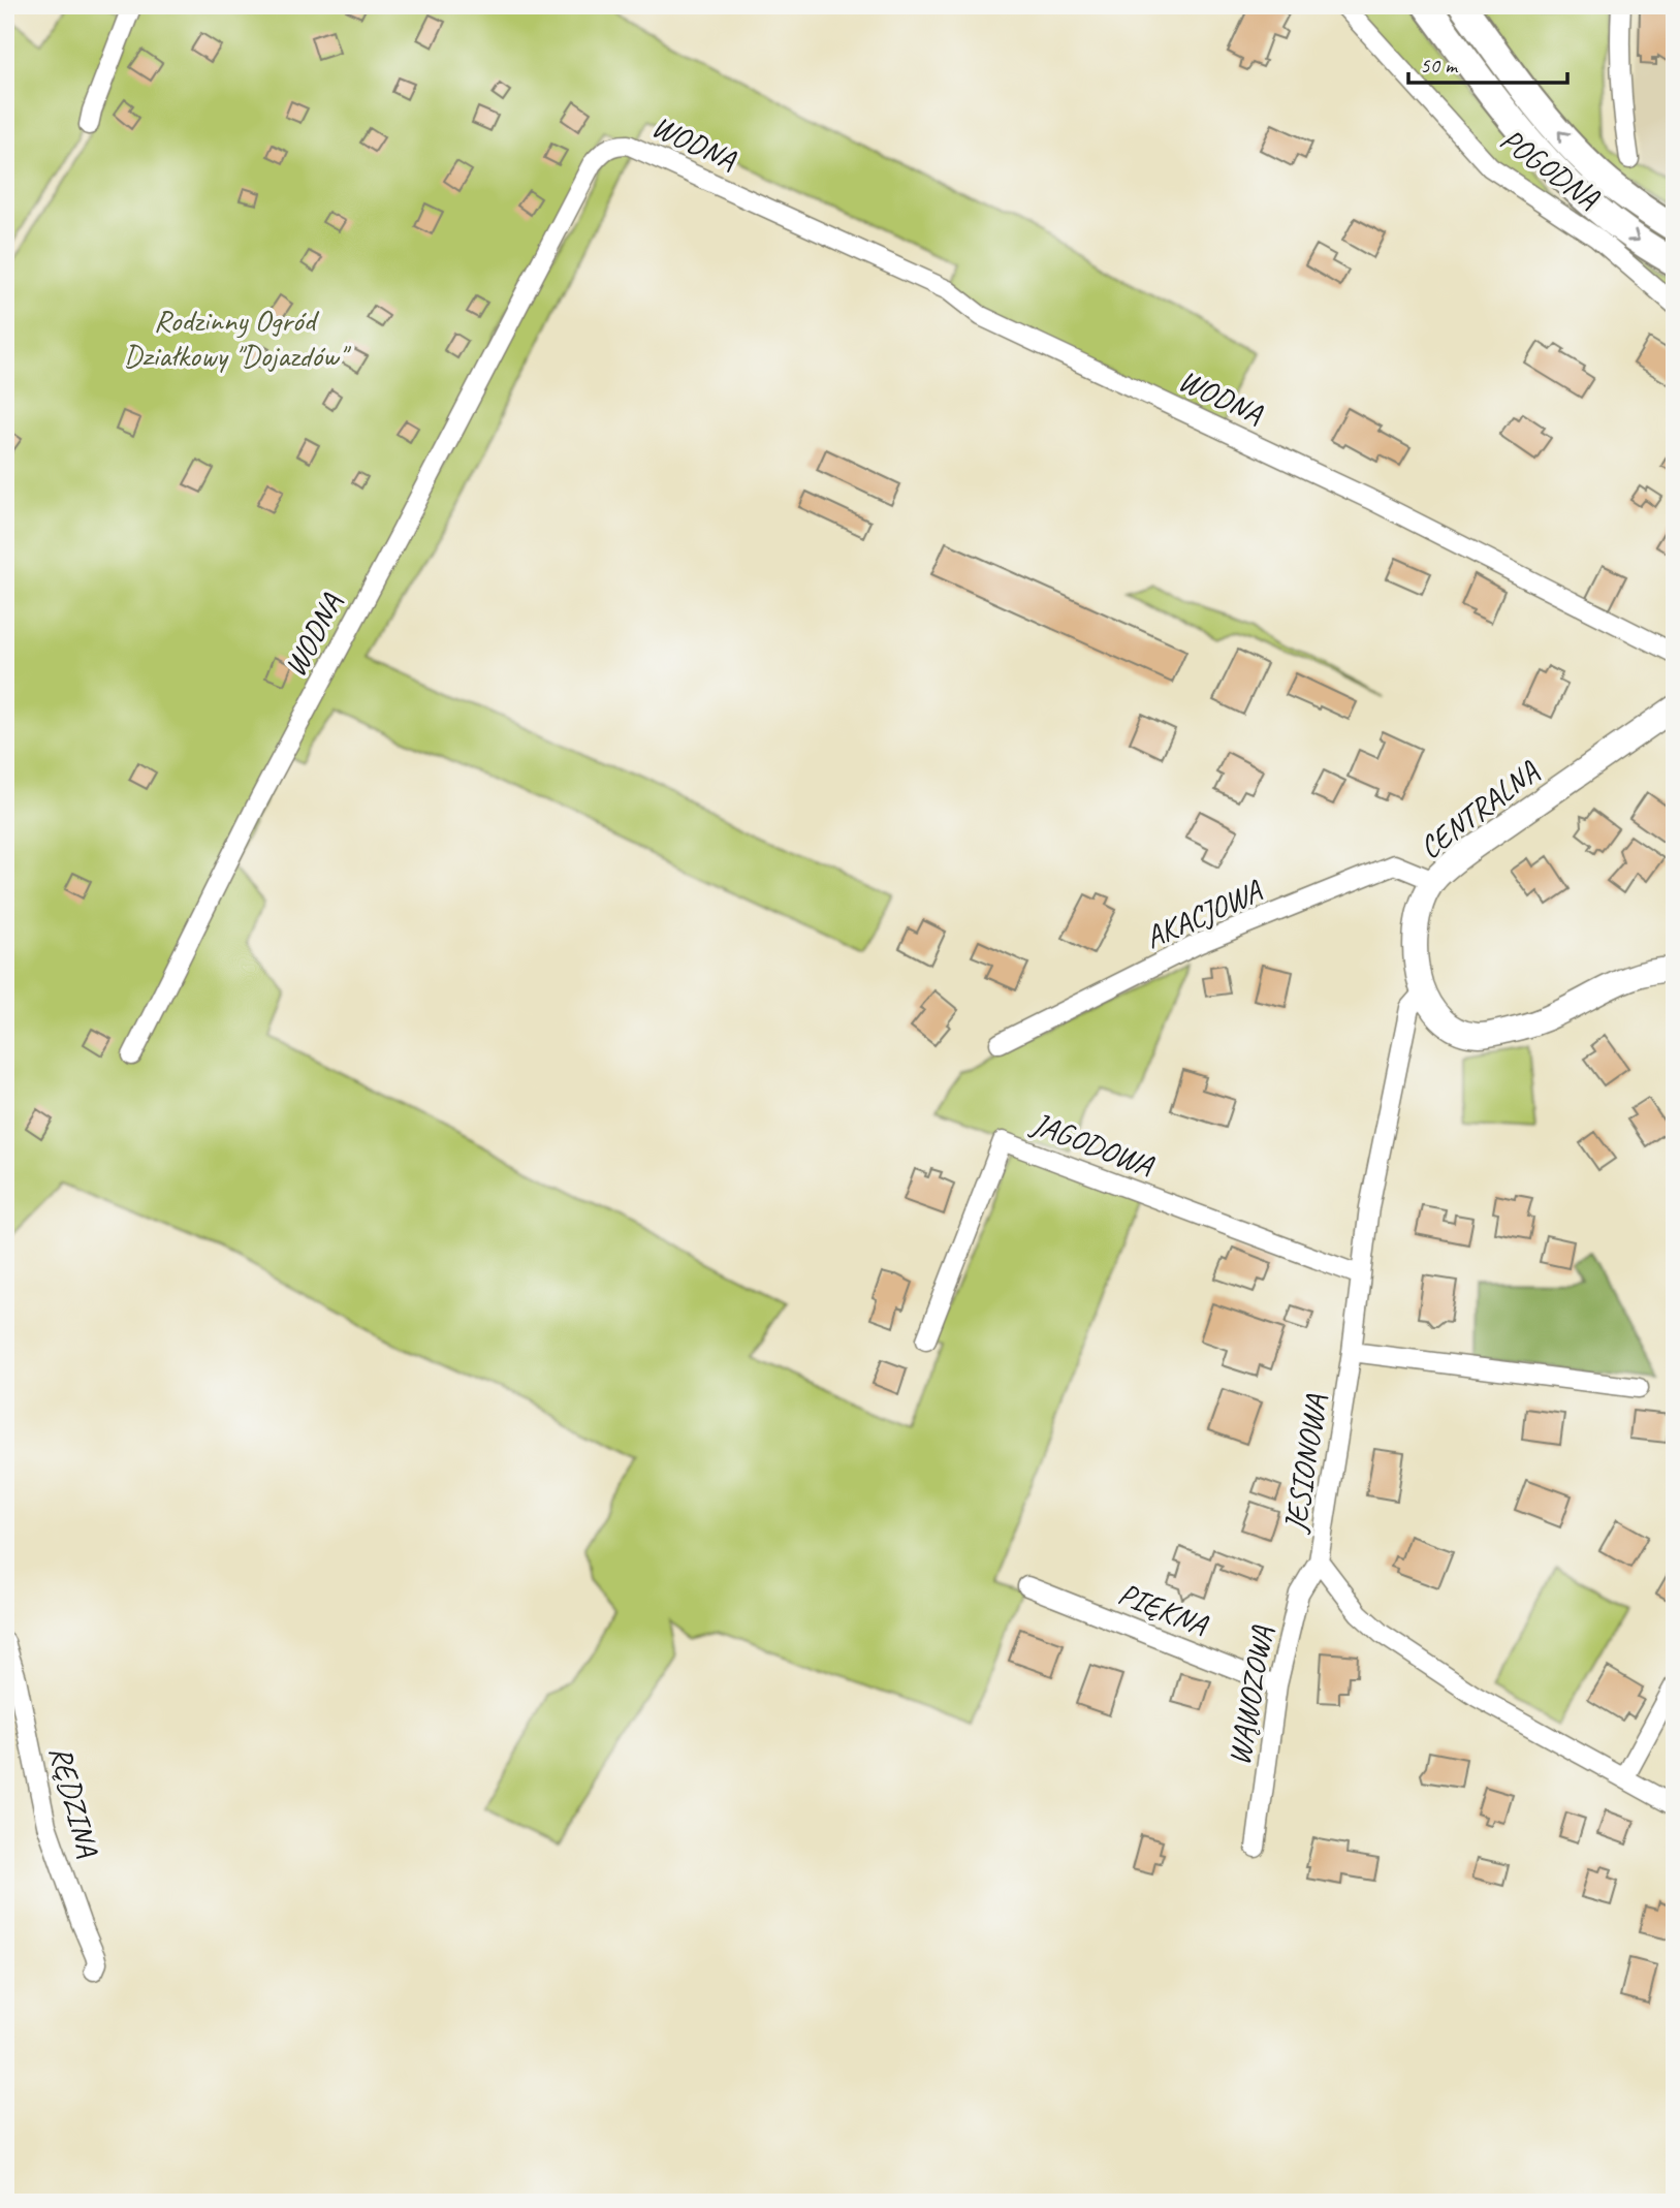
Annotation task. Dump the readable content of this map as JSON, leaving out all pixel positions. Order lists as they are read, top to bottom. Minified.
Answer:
{"streets":{"street":["WODNA","POGODNA","CENTRALNA","AKACJOWA","JAGODOWA","JESIONOWA","PIĘKNA","WĄWOZOWA","RĘDZINA"]},"crossings":[["CENTRALNA","AKACJOWA"],["CENTRALNA","JESIONOWA"],["JAGODOWA","JESIONOWA"],["JESIONOWA","WĄWOZOWA"],["PIĘKNA","WĄWOZOWA"]],"parks":["Rodzinny Ogród Działkowy \"Dojazdów\""],"scale_bar":"50 m"}
